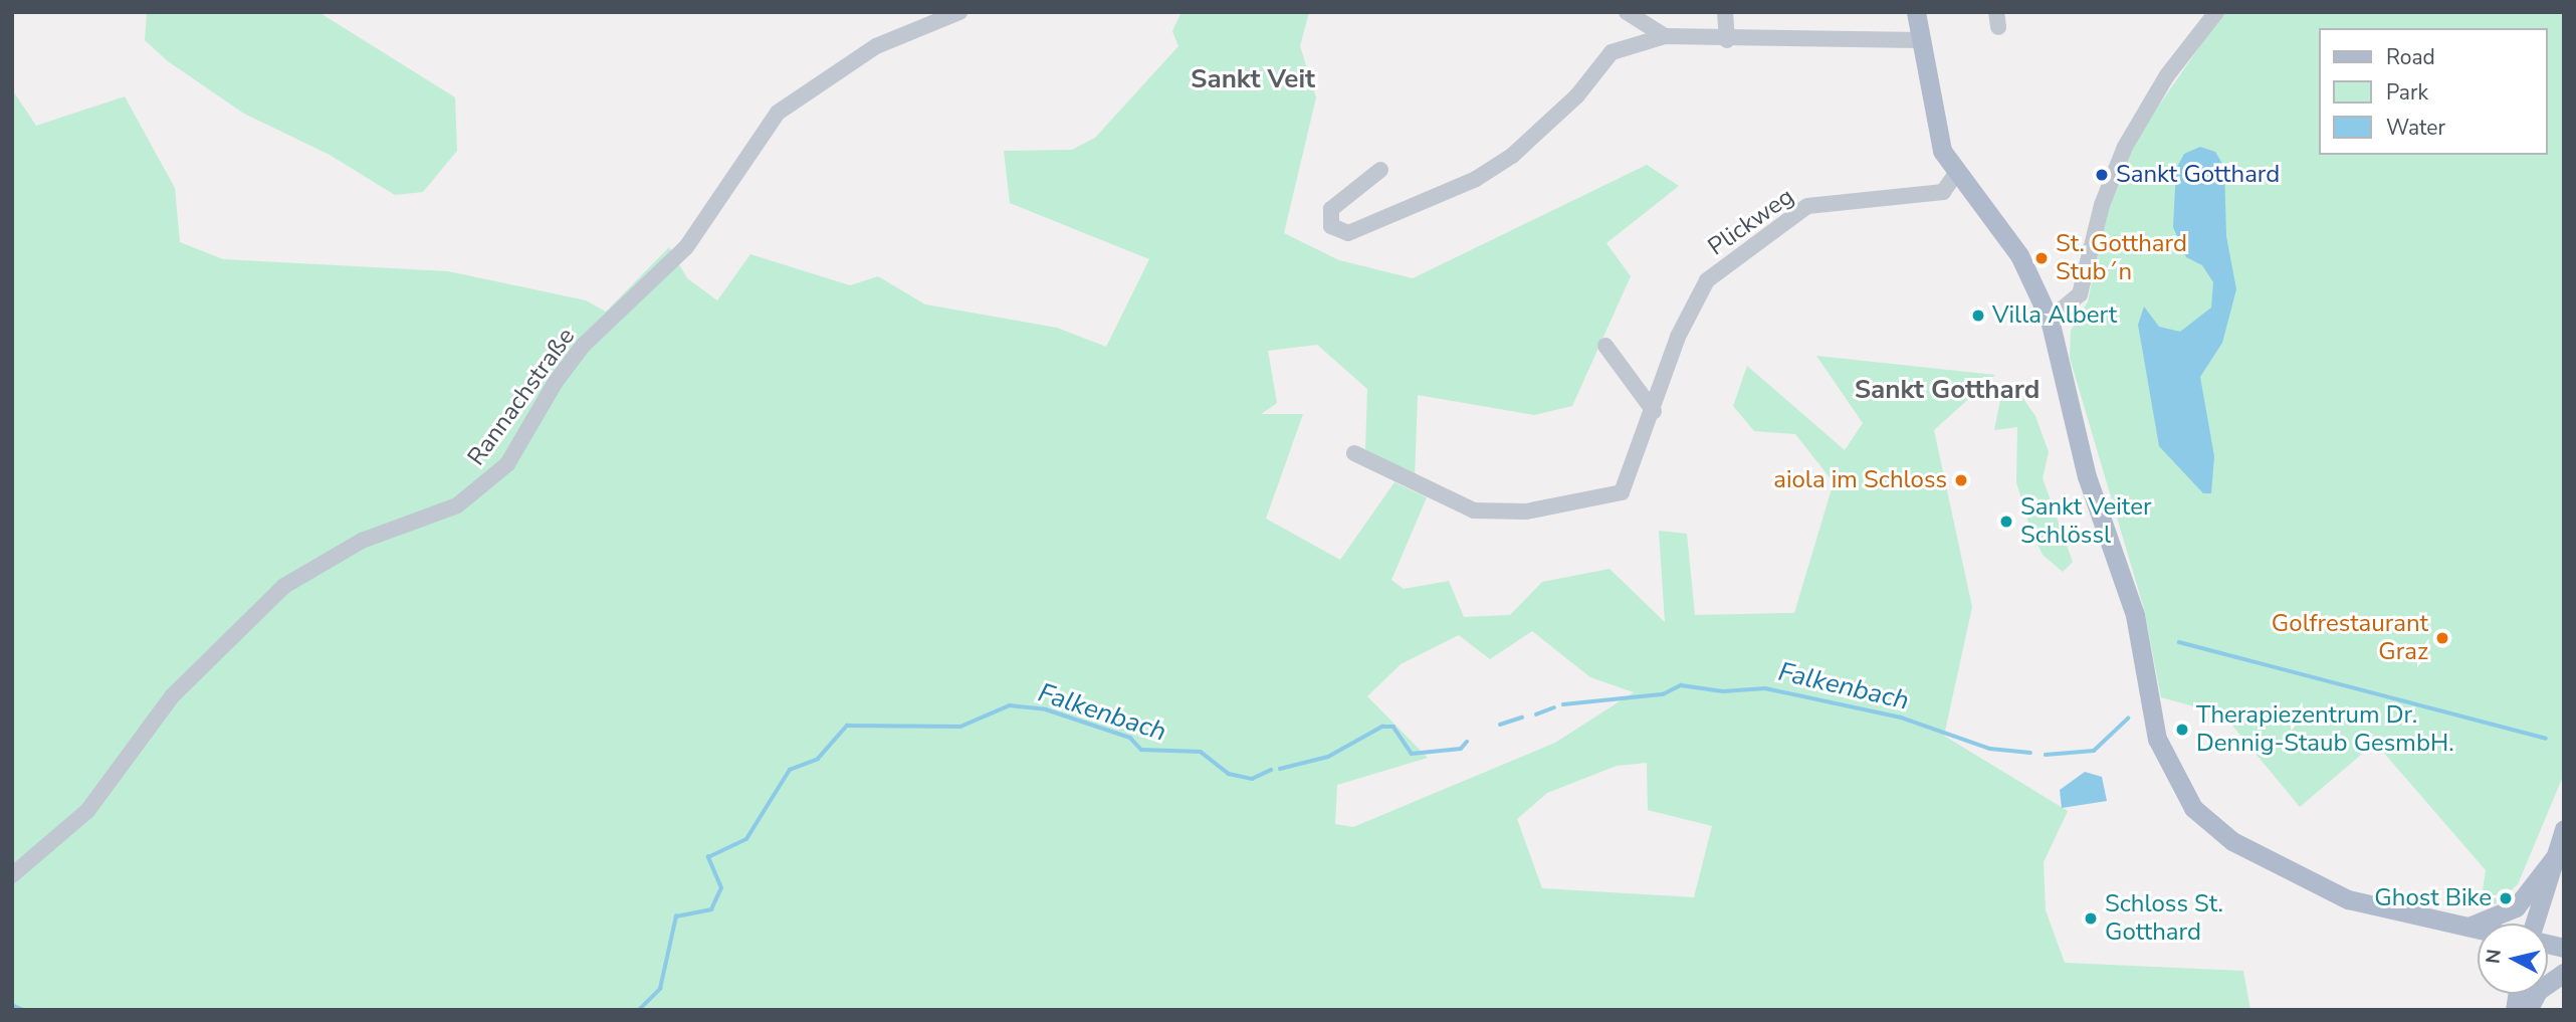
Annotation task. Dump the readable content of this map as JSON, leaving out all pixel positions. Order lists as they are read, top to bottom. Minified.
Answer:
{"streets":{"street":["Plickweg","Rannachstraße"]},"districts":["Sankt Veit","Sankt Gotthard"],"water":["Falkenbach"],"places":["Sankt Gotthard","St. Gotthard Stub´n","Villa Albert","aiola im Schloss","Sankt Veiter Schlössl","Golfrestaurant Graz","Therapiezentrum Dr. Dennig-Staub GesmbH.","Ghost Bike","Schloss St. Gotthard"],"legend":["Road","Park","Water"],"north":"left"}
